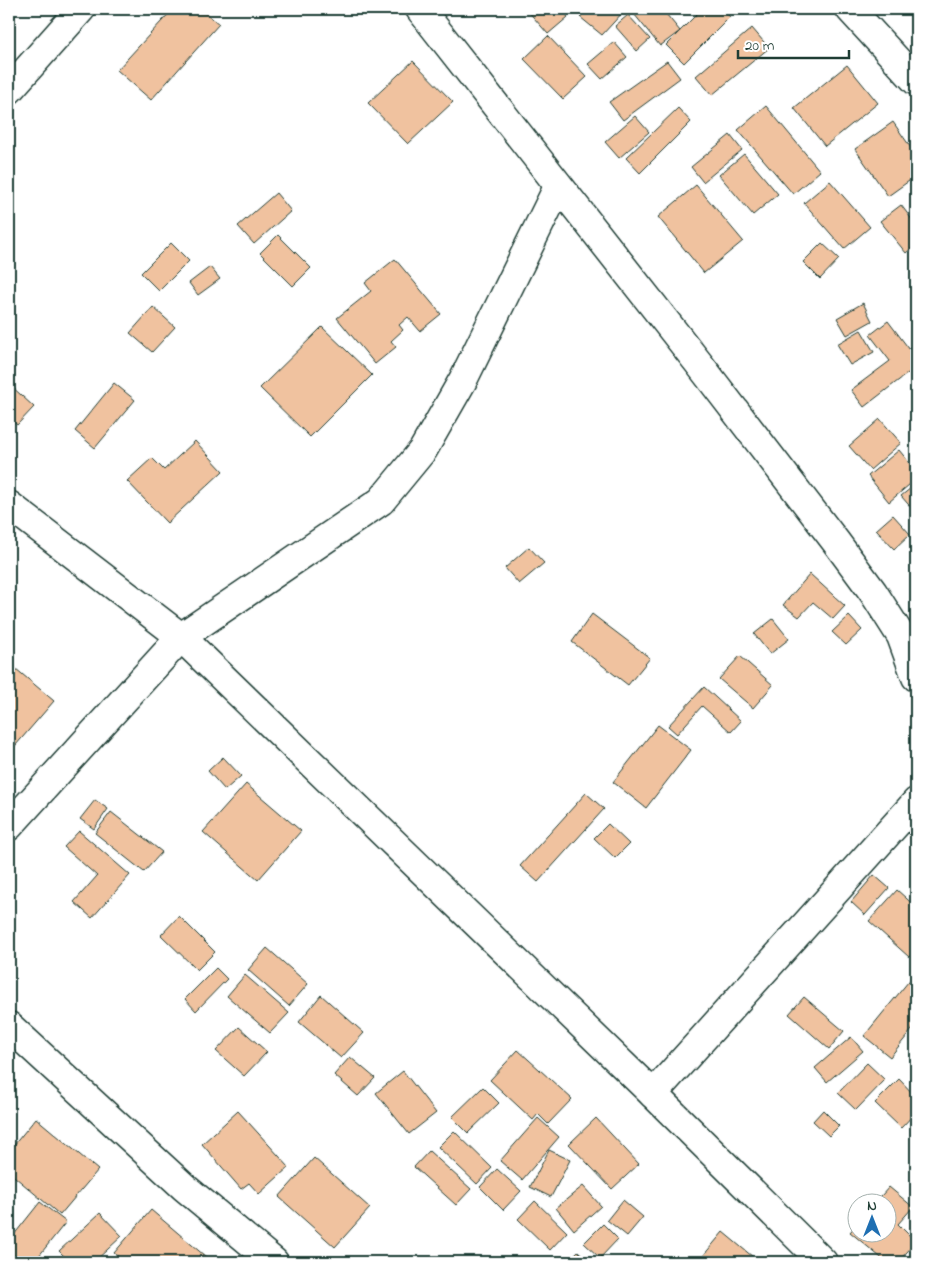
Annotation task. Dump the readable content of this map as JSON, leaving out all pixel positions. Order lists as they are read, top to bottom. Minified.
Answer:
{"scale_bar":"20 m","north":"top"}
